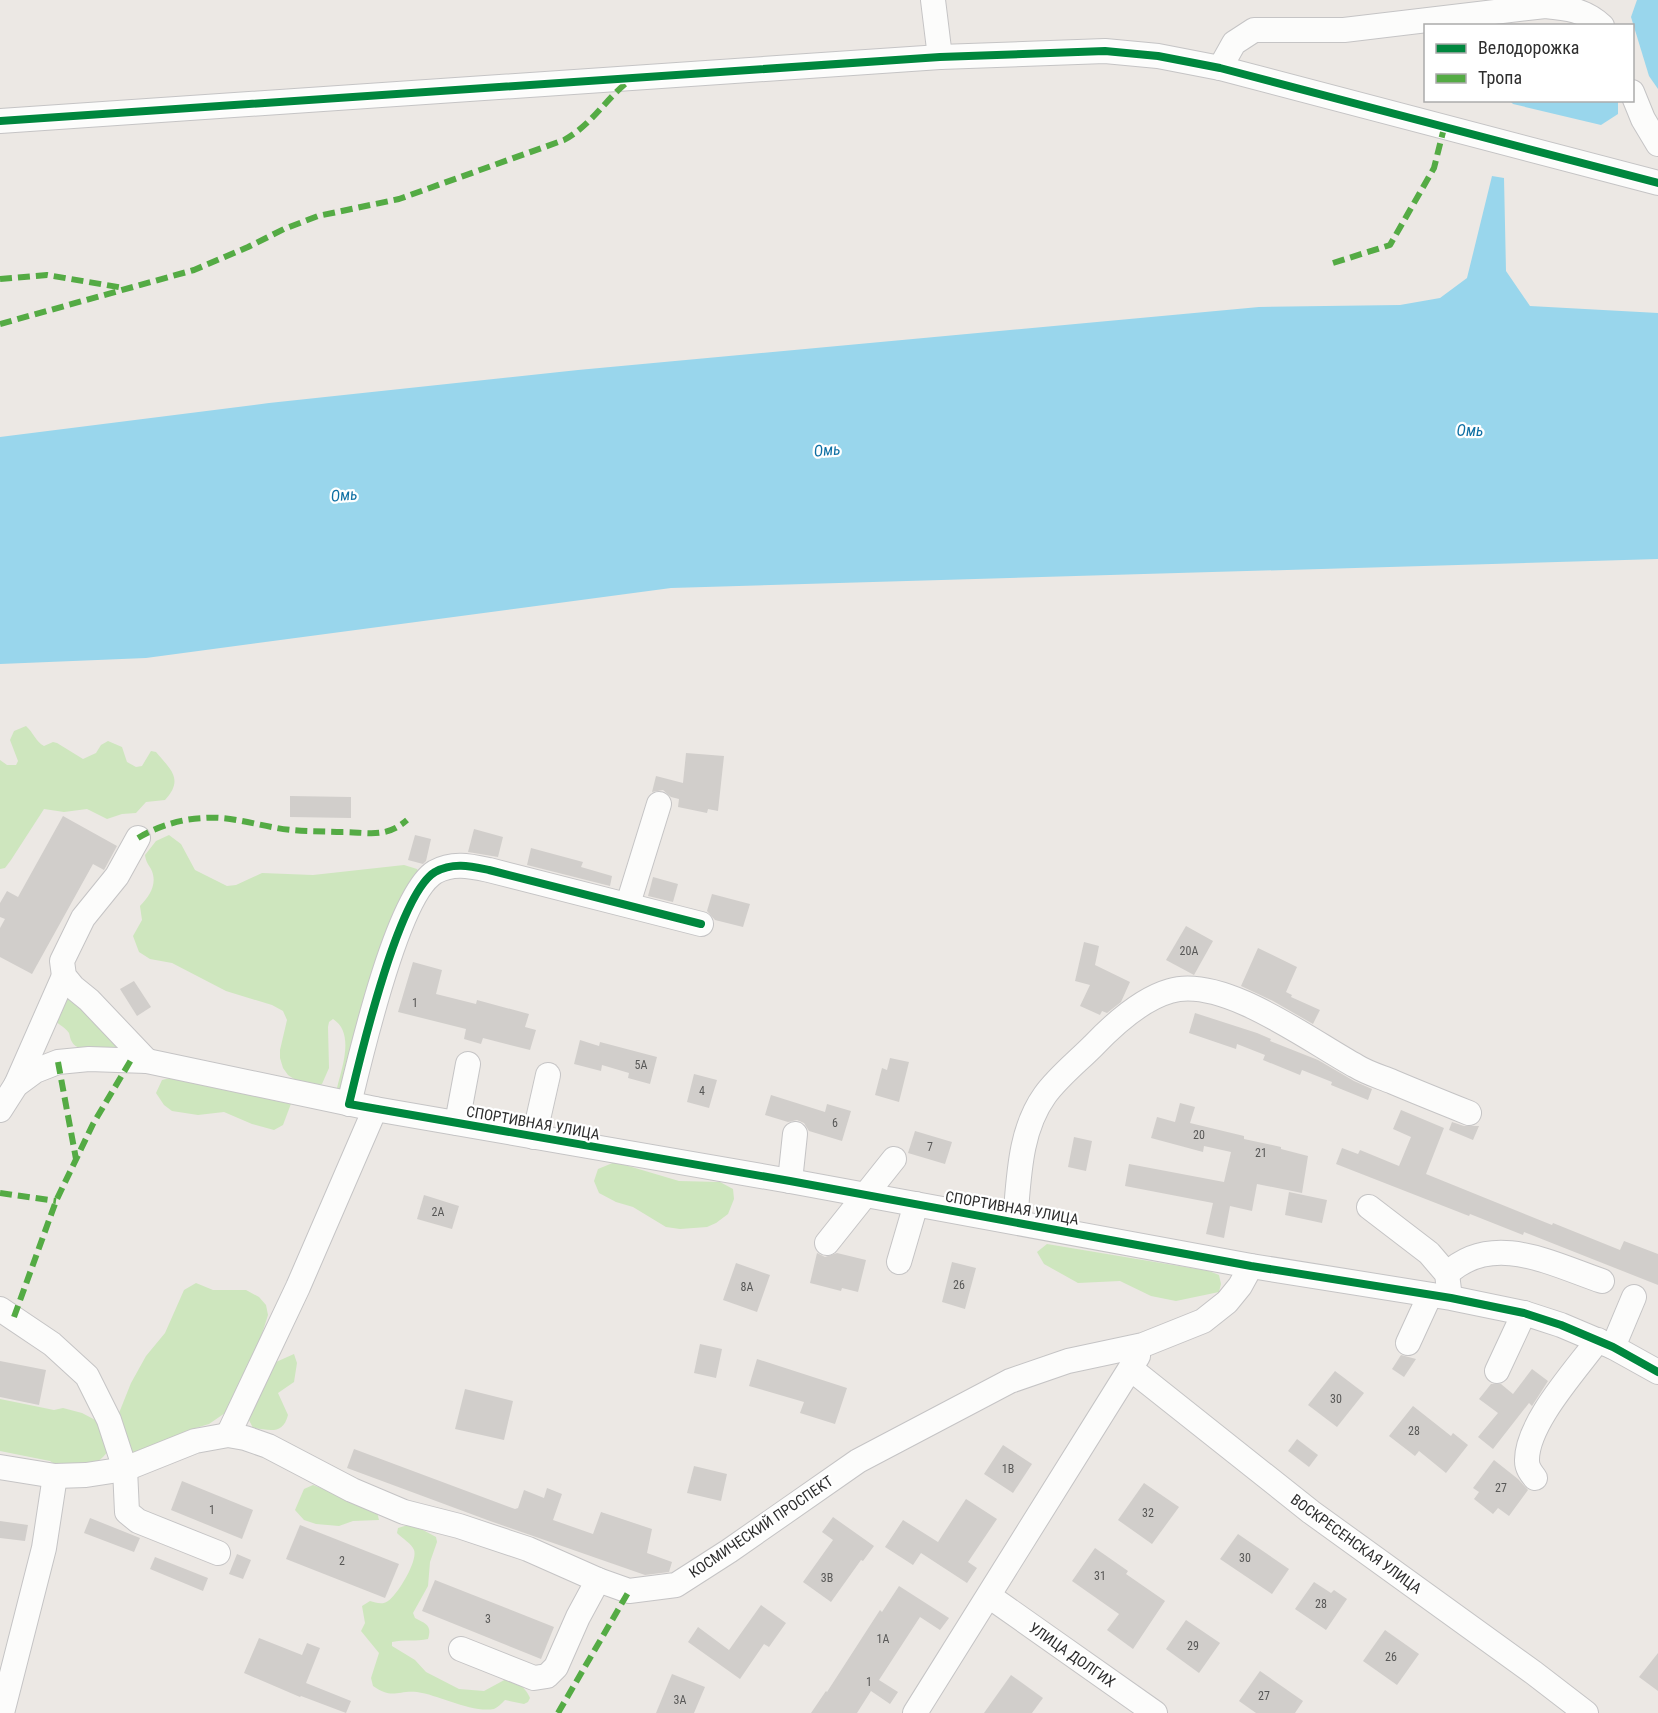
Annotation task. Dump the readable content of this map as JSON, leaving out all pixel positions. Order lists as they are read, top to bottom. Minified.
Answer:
{"streets":{"street":["СПОРТИВНАЯ УЛИЦА","КОСМИЧЕСКИЙ ПРОСПЕКТ","ВОСКРЕСЕНСКАЯ УЛИЦА","УЛИЦА ДОЛГИХ"]},"crossings":[["СПОРТИВНАЯ УЛИЦА","КОСМИЧЕСКИЙ ПРОСПЕКТ"]],"water":["Омь"],"house_numbers":["20А","1","5А","4","6","20","7","21","2А","26","8А","30","28","1В","27","1","32","30","2","31","3В","28","3","1А","29","26","1","27","3А"],"legend":["Велодорожка","Тропа"]}
